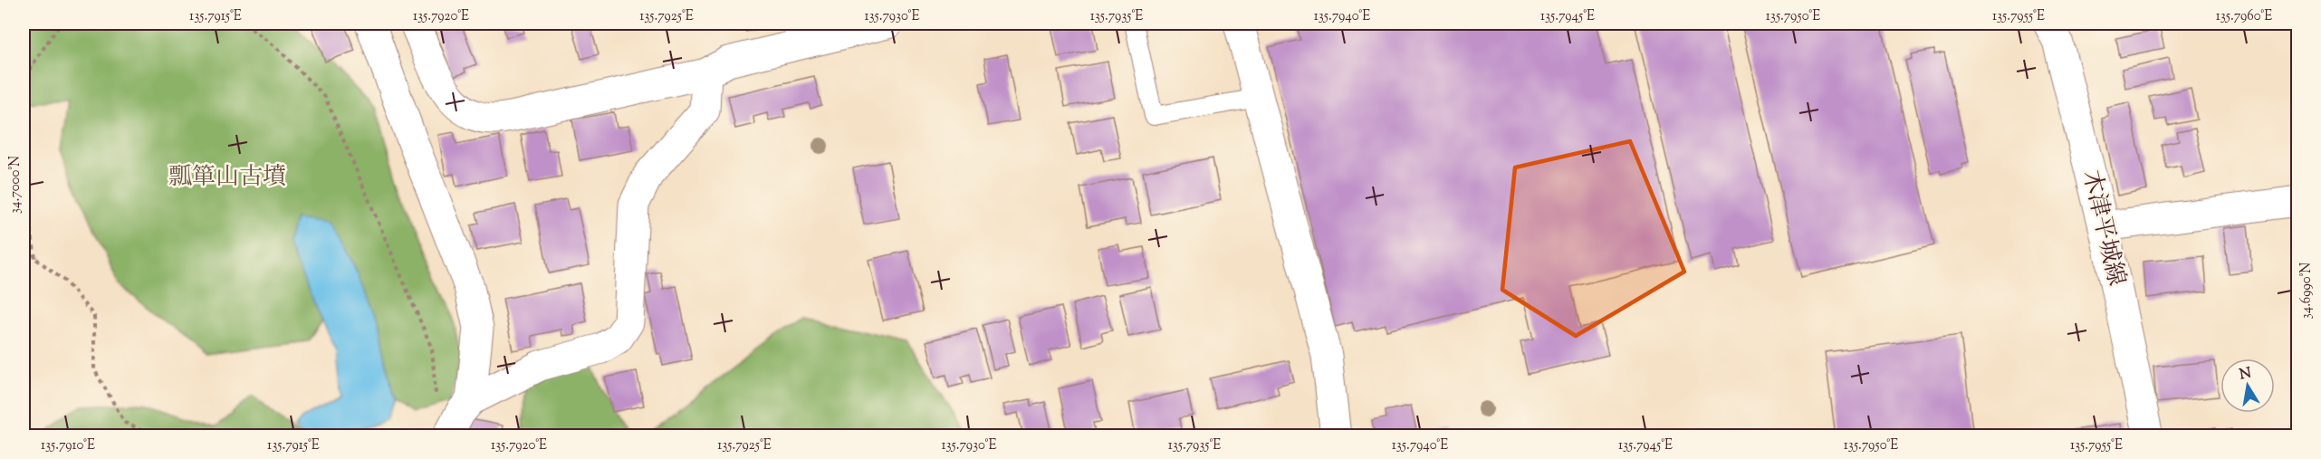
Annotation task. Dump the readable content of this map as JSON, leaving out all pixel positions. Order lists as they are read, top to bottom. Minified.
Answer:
{"streets":{"street":["木津平城線"]},"parks":["瓢箪山古墳"],"north":"top","coordinates":["135.7915°E","135.7920°E","135.7925°E","135.7930°E","135.7935°E","135.7940°E","135.7945°E","135.7950°E","135.7955°E","135.7960°E","34.7000°N","34.6990°N","135.7910°E"]}
